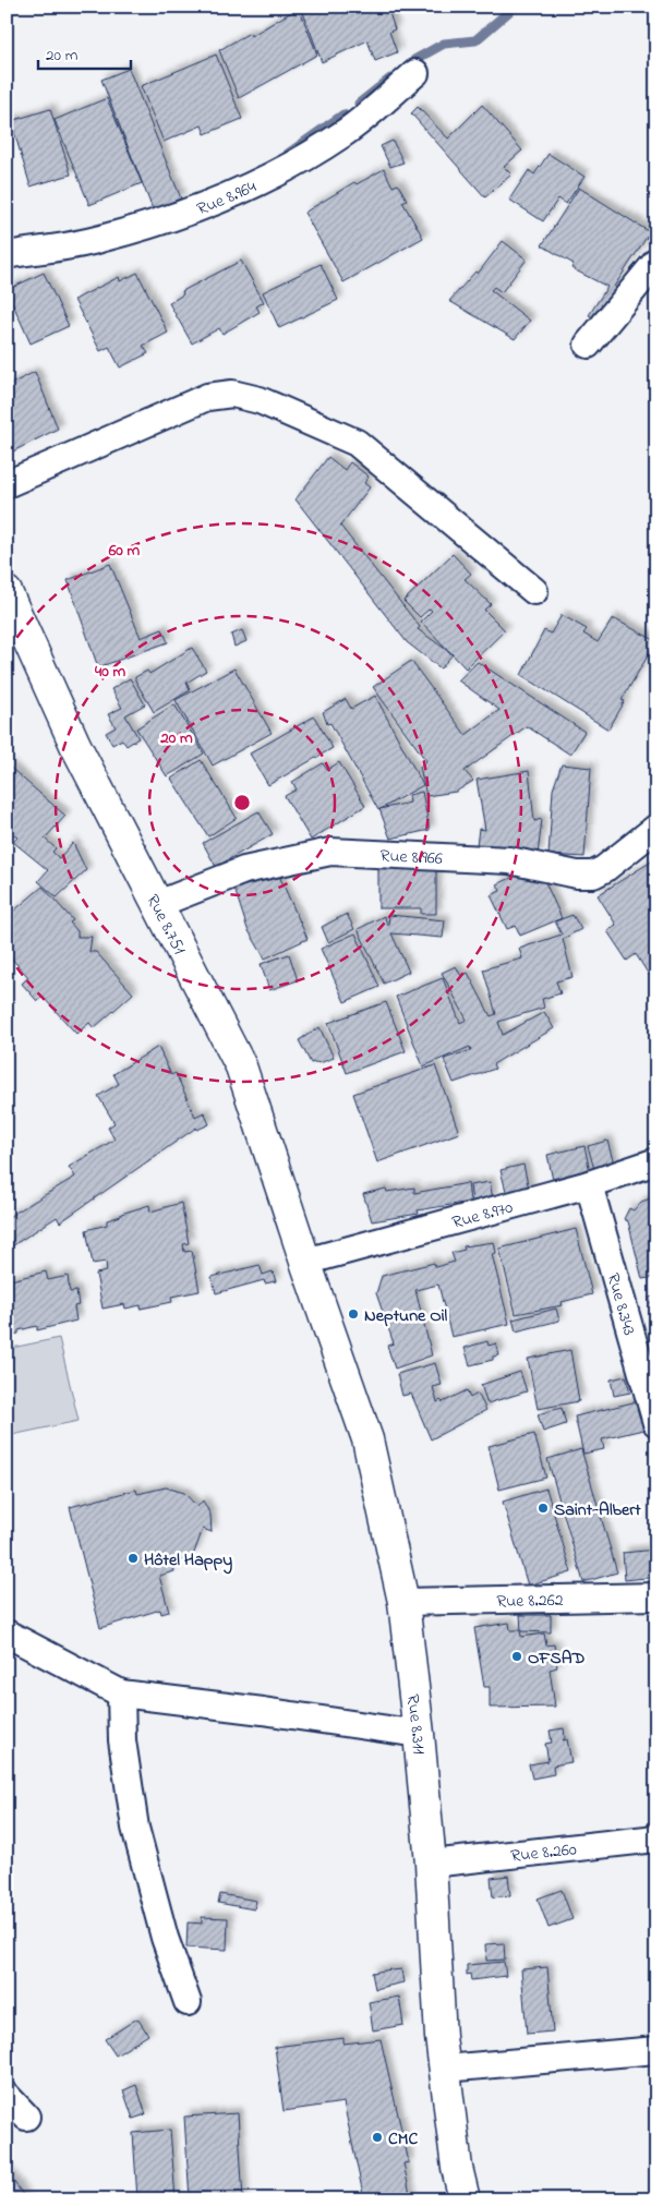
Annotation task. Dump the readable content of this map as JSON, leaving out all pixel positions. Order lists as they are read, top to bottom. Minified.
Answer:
{"streets":{"main road":["Rue 8.751","Rue 8.311"],"street":["Rue 8.964","Rue 8.966","Rue 8.970","Rue 8.343","Rue 8.262","Rue 8.260"]},"crossings":[["Rue 8.966","Rue 8.751"],["Rue 8.751","Rue 8.970"],["Rue 8.751","Rue 8.311"],["Rue 8.970","Rue 8.343"],["Rue 8.970","Rue 8.311"],["Rue 8.262","Rue 8.311"],["Rue 8.311","Rue 8.260"]],"places":["Neptune Oil","Saint-Albert","Hôtel Happy","OFSAD","CMC"],"scale_bar":"20 m","rings":["60 m","40 m","20 m"]}
